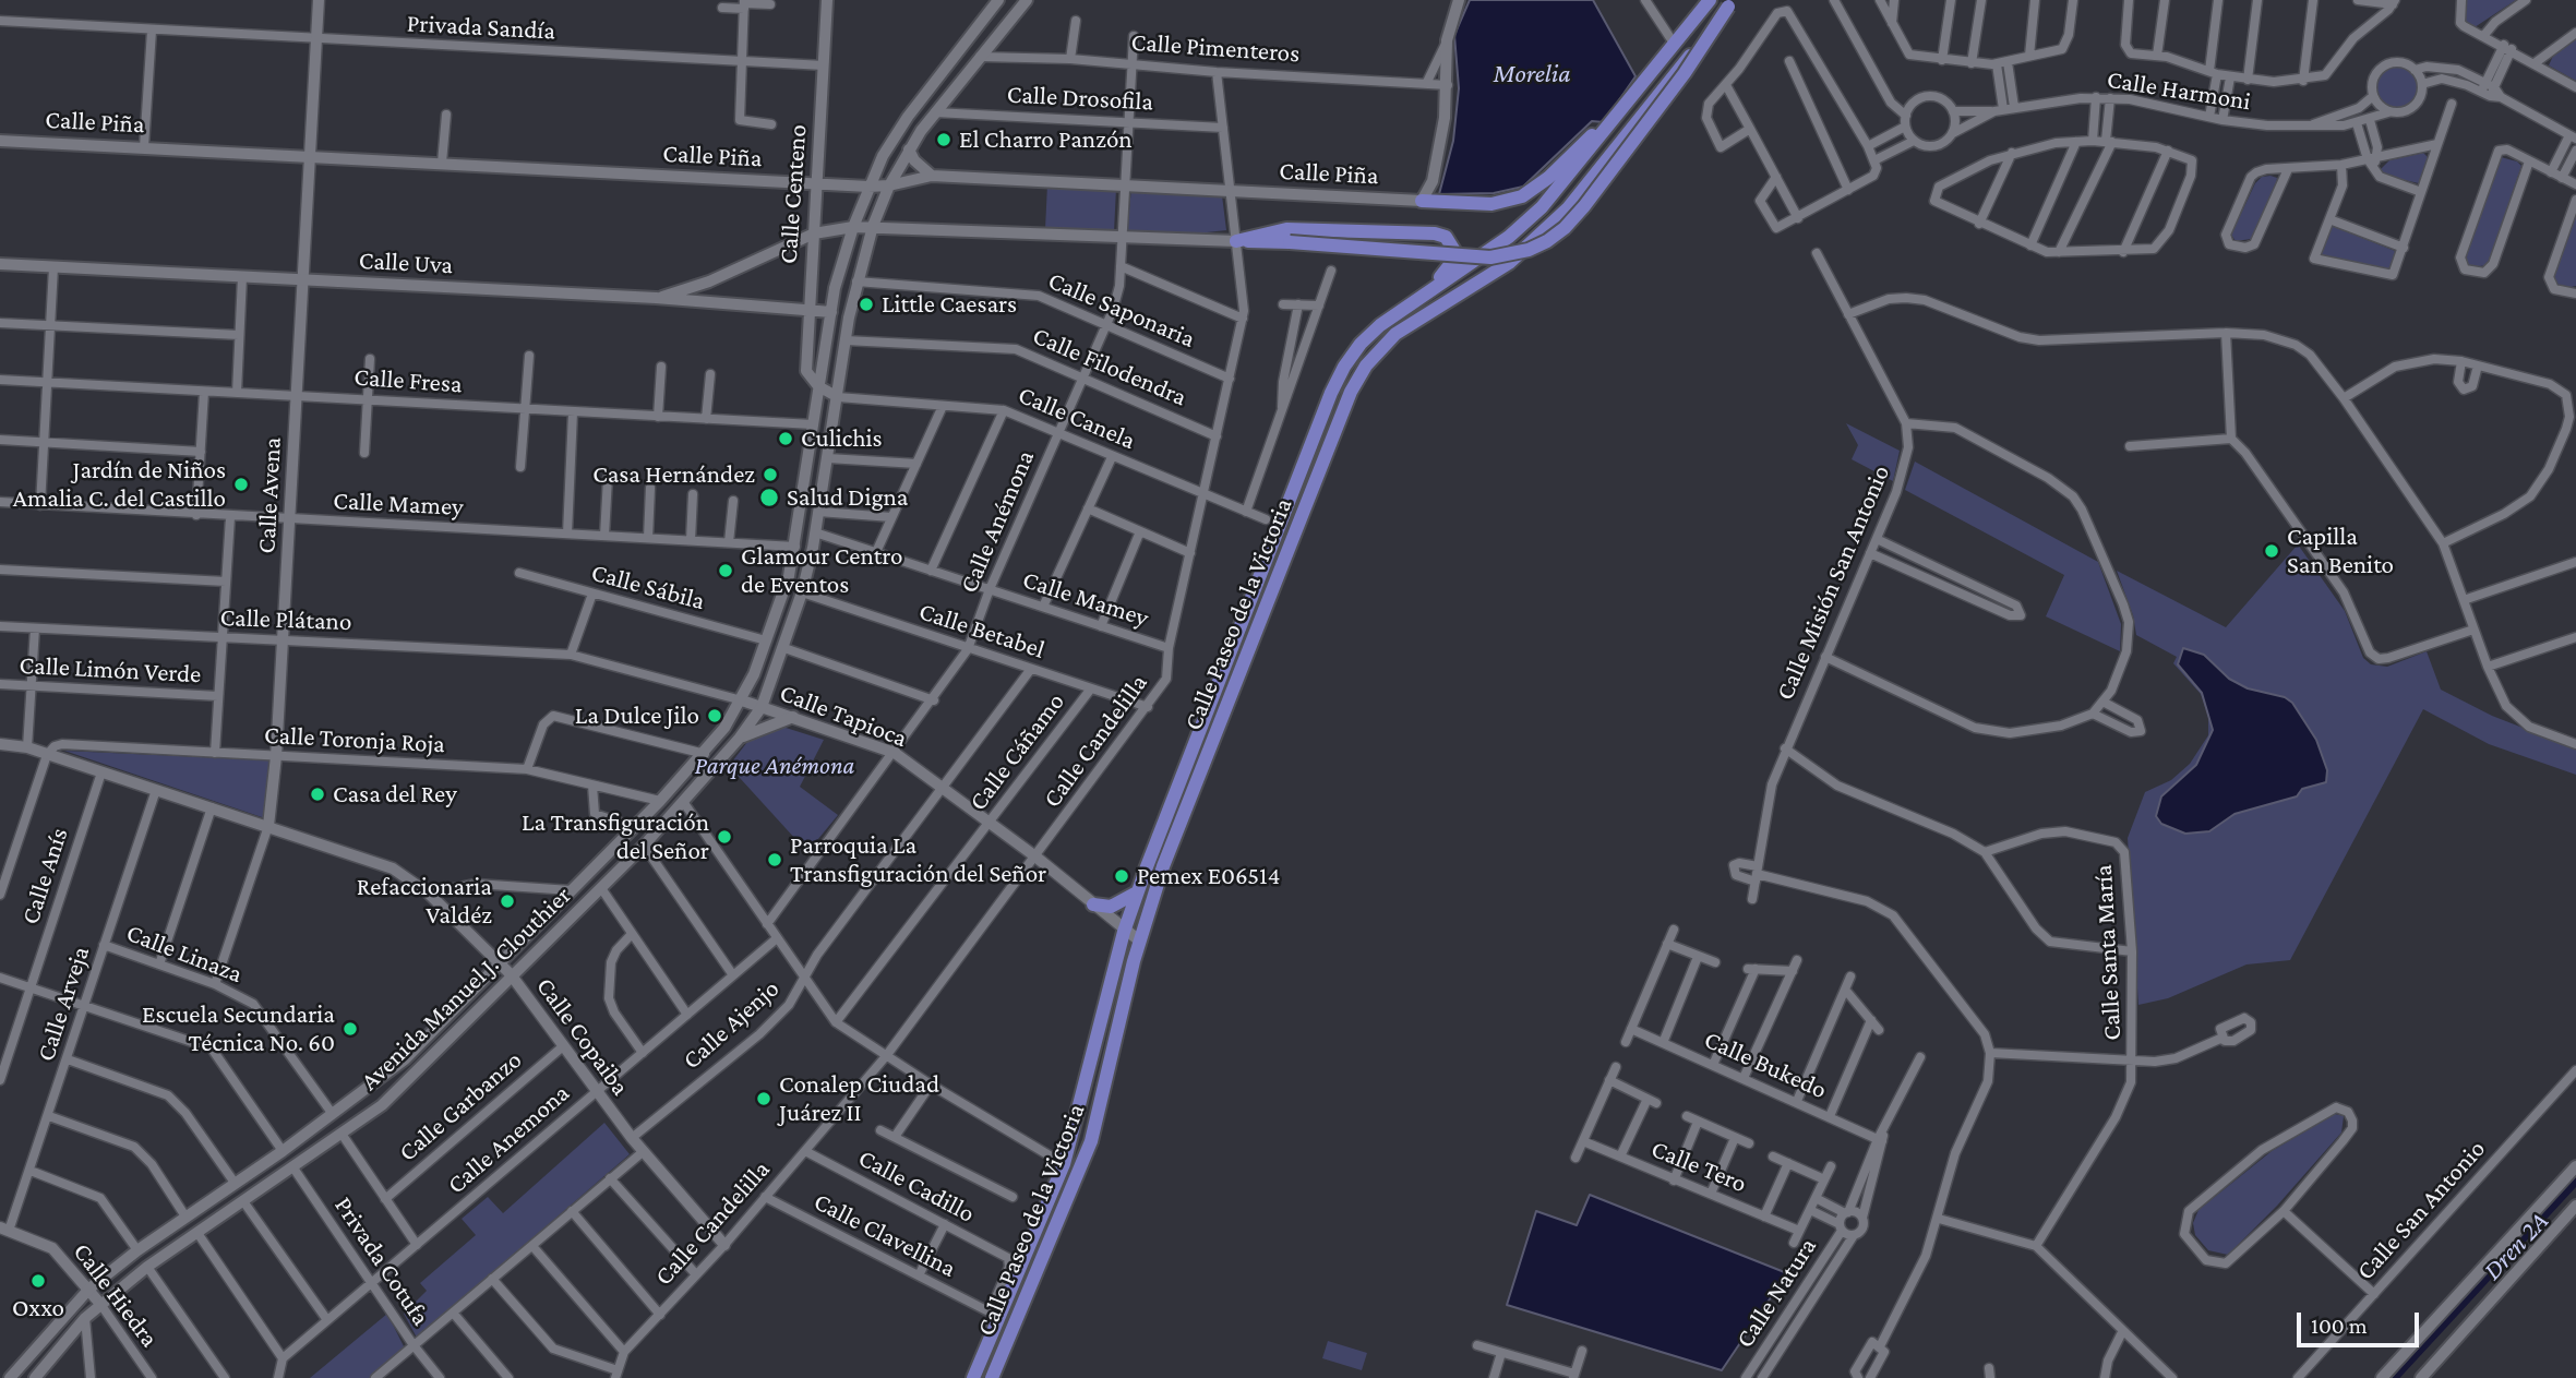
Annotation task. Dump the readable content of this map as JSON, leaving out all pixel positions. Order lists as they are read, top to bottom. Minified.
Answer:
{"streets":{"main road":["Calle Piña","Calle Centeno","Calle Uva","Calle Canela","Calle Paseo de la Victoria","Avenida Manuel J. Clouthier"],"street":["Privada Sandía","Calle Pimenteros","Calle Harmoni","Calle Drosofila","Calle Saponaria","Calle Filodendra","Calle Fresa","Calle Avena","Calle Mamey","Calle Anémona","Calle Misión San Antonio","Calle Sábila","Calle Plátano","Calle Betabel","Calle Limón Verde","Calle Tapioca","Calle Toronja Roja","Calle Candelilla","Calle Cáñamo","Calle Anís","Calle Santa María","Calle Linaza","Calle Arveja","Calle Ajenjo","Calle Copaiba","Calle Bukedo","Calle Garbanzo","Calle Anemona","Calle Tero","Calle Cadillo","Calle San Antonio","Calle Clavellina","Privada Cotufa","Calle Natura","Calle Hiedra"]},"crossings":[["Privada Sandía","Calle Centeno"],["Privada Sandía","Calle Avena"],["Calle Pimenteros","Calle Anémona"],["Calle Pimenteros","Calle Candelilla"],["Calle Pimenteros","Avenida Manuel J. Clouthier"],["Calle Drosofila","Calle Anémona"],["Calle Drosofila","Calle Candelilla"],["Calle Drosofila","Avenida Manuel J. Clouthier"],["Calle Piña","Calle Centeno"],["Calle Piña","Calle Avena"],["Calle Piña","Calle Anémona"],["Calle Piña","Calle Candelilla"],["Calle Piña","Avenida Manuel J. Clouthier"],["Calle Centeno","Calle Uva"],["Calle Centeno","Calle Canela"],["Calle Centeno","Avenida Manuel J. Clouthier"],["Calle Uva","Calle Avena"],["Calle Uva","Avenida Manuel J. Clouthier"],["Calle Saponaria","Calle Anémona"],["Calle Saponaria","Calle Candelilla"],["Calle Saponaria","Avenida Manuel J. Clouthier"],["Calle Filodendra","Calle Anémona"],["Calle Filodendra","Calle Candelilla"],["Calle Filodendra","Avenida Manuel J. Clouthier"],["Calle Fresa","Calle Avena"],["Calle Fresa","Avenida Manuel J. Clouthier"],["Calle Canela","Calle Anémona"],["Calle Canela","Calle Candelilla"],["Calle Canela","Avenida Manuel J. Clouthier"],["Calle Avena","Calle Mamey"],["Calle Avena","Calle Plátano"],["Calle Avena","Calle Toronja Roja"],["Calle Avena","Calle Linaza"],["Calle Avena","Calle Copaiba"],["Calle Mamey","Calle Anémona"],["Calle Mamey","Calle Candelilla"],["Calle Mamey","Avenida Manuel J. Clouthier"],["Calle Anémona","Calle Betabel"],["Calle Anémona","Calle Tapioca"],["Calle Sábila","Avenida Manuel J. Clouthier"],["Calle Paseo de la Victoria","Calle Tapioca"],["Calle Plátano","Calle Tapioca"],["Calle Betabel","Calle Candelilla"],["Calle Betabel","Calle Cáñamo"],["Calle Betabel","Avenida Manuel J. Clouthier"],["Calle Betabel","Calle Ajenjo"],["Calle Tapioca","Calle Candelilla"],["Calle Tapioca","Calle Cáñamo"],["Calle Tapioca","Avenida Manuel J. Clouthier"],["Calle Tapioca","Calle Ajenjo"],["Calle Toronja Roja","Avenida Manuel J. Clouthier"],["Calle Toronja Roja","Calle Copaiba"],["Calle Candelilla","Calle Copaiba"],["Calle Candelilla","Calle Cadillo"],["Calle Candelilla","Calle Clavellina"],["Calle Anís","Calle Copaiba"],["Calle Linaza","Avenida Manuel J. Clouthier"],["Calle Linaza","Calle Arveja"],["Avenida Manuel J. Clouthier","Calle Copaiba"],["Avenida Manuel J. Clouthier","Privada Cotufa"],["Avenida Manuel J. Clouthier","Calle Hiedra"],["Calle Arveja","Calle Copaiba"],["Calle Arveja","Calle Hiedra"],["Calle Ajenjo","Calle Copaiba"],["Calle Copaiba","Calle Garbanzo"],["Calle Copaiba","Calle Anemona"],["Calle Anemona","Privada Cotufa"],["Calle Cadillo","Calle Clavellina"]],"water":["Morelia","Dren 2A"],"parks":["Parque Anémona"],"places":["El Charro Panzón","Little Caesars","Culichis","Casa Hernández","Jardín de Niños Amalia C. del Castillo","Salud Digna","Capilla San Benito","Glamour Centro de Eventos","La Dulce Jilo","Casa del Rey","La Transfiguración del Señor","Parroquia La Transfiguración del Señor","Pemex E06514","Refaccionaria Valdéz","Escuela Secundaria Técnica No. 60","Conalep Ciudad Juárez II","Oxxo"],"scale_bar":"100 m"}
